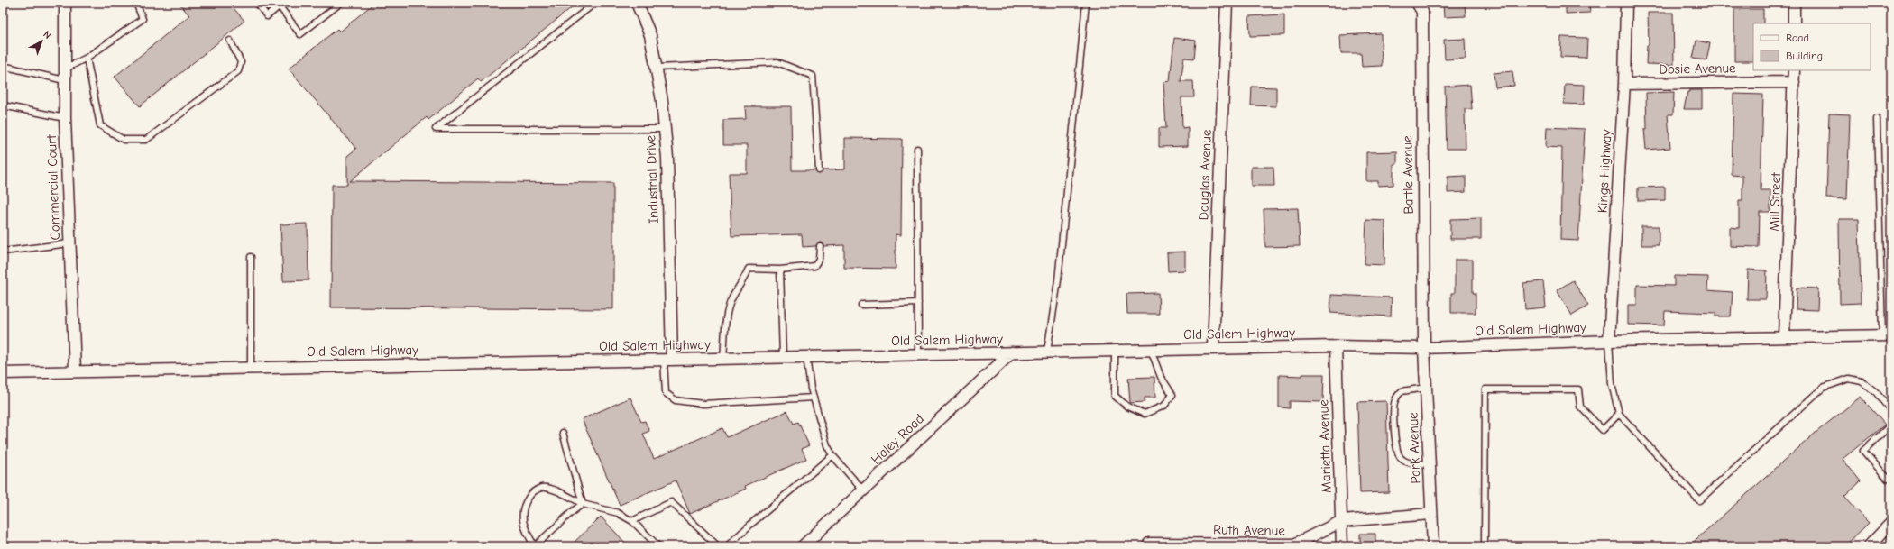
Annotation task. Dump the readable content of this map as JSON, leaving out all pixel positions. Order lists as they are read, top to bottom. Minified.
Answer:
{"streets":{"street":["Dosie Avenue","Kings Highway","Douglas Avenue","Battle Avenue","Industrial Drive","Commercial Court","Mill Street","Old Salem Highway","Haley Road","Marietta Avenue","Park Avenue","Ruth Avenue"]},"crossings":[["Dosie Avenue","Kings Highway"],["Dosie Avenue","Mill Street"],["Kings Highway","Old Salem Highway"],["Douglas Avenue","Old Salem Highway"],["Battle Avenue","Old Salem Highway"],["Battle Avenue","Park Avenue"],["Industrial Drive","Old Salem Highway"],["Commercial Court","Old Salem Highway"],["Mill Street","Old Salem Highway"],["Old Salem Highway","Haley Road"],["Old Salem Highway","Marietta Avenue"],["Old Salem Highway","Park Avenue"],["Marietta Avenue","Ruth Avenue"],["Park Avenue","Ruth Avenue"]],"legend":["Road","Building"],"north":"top right"}
